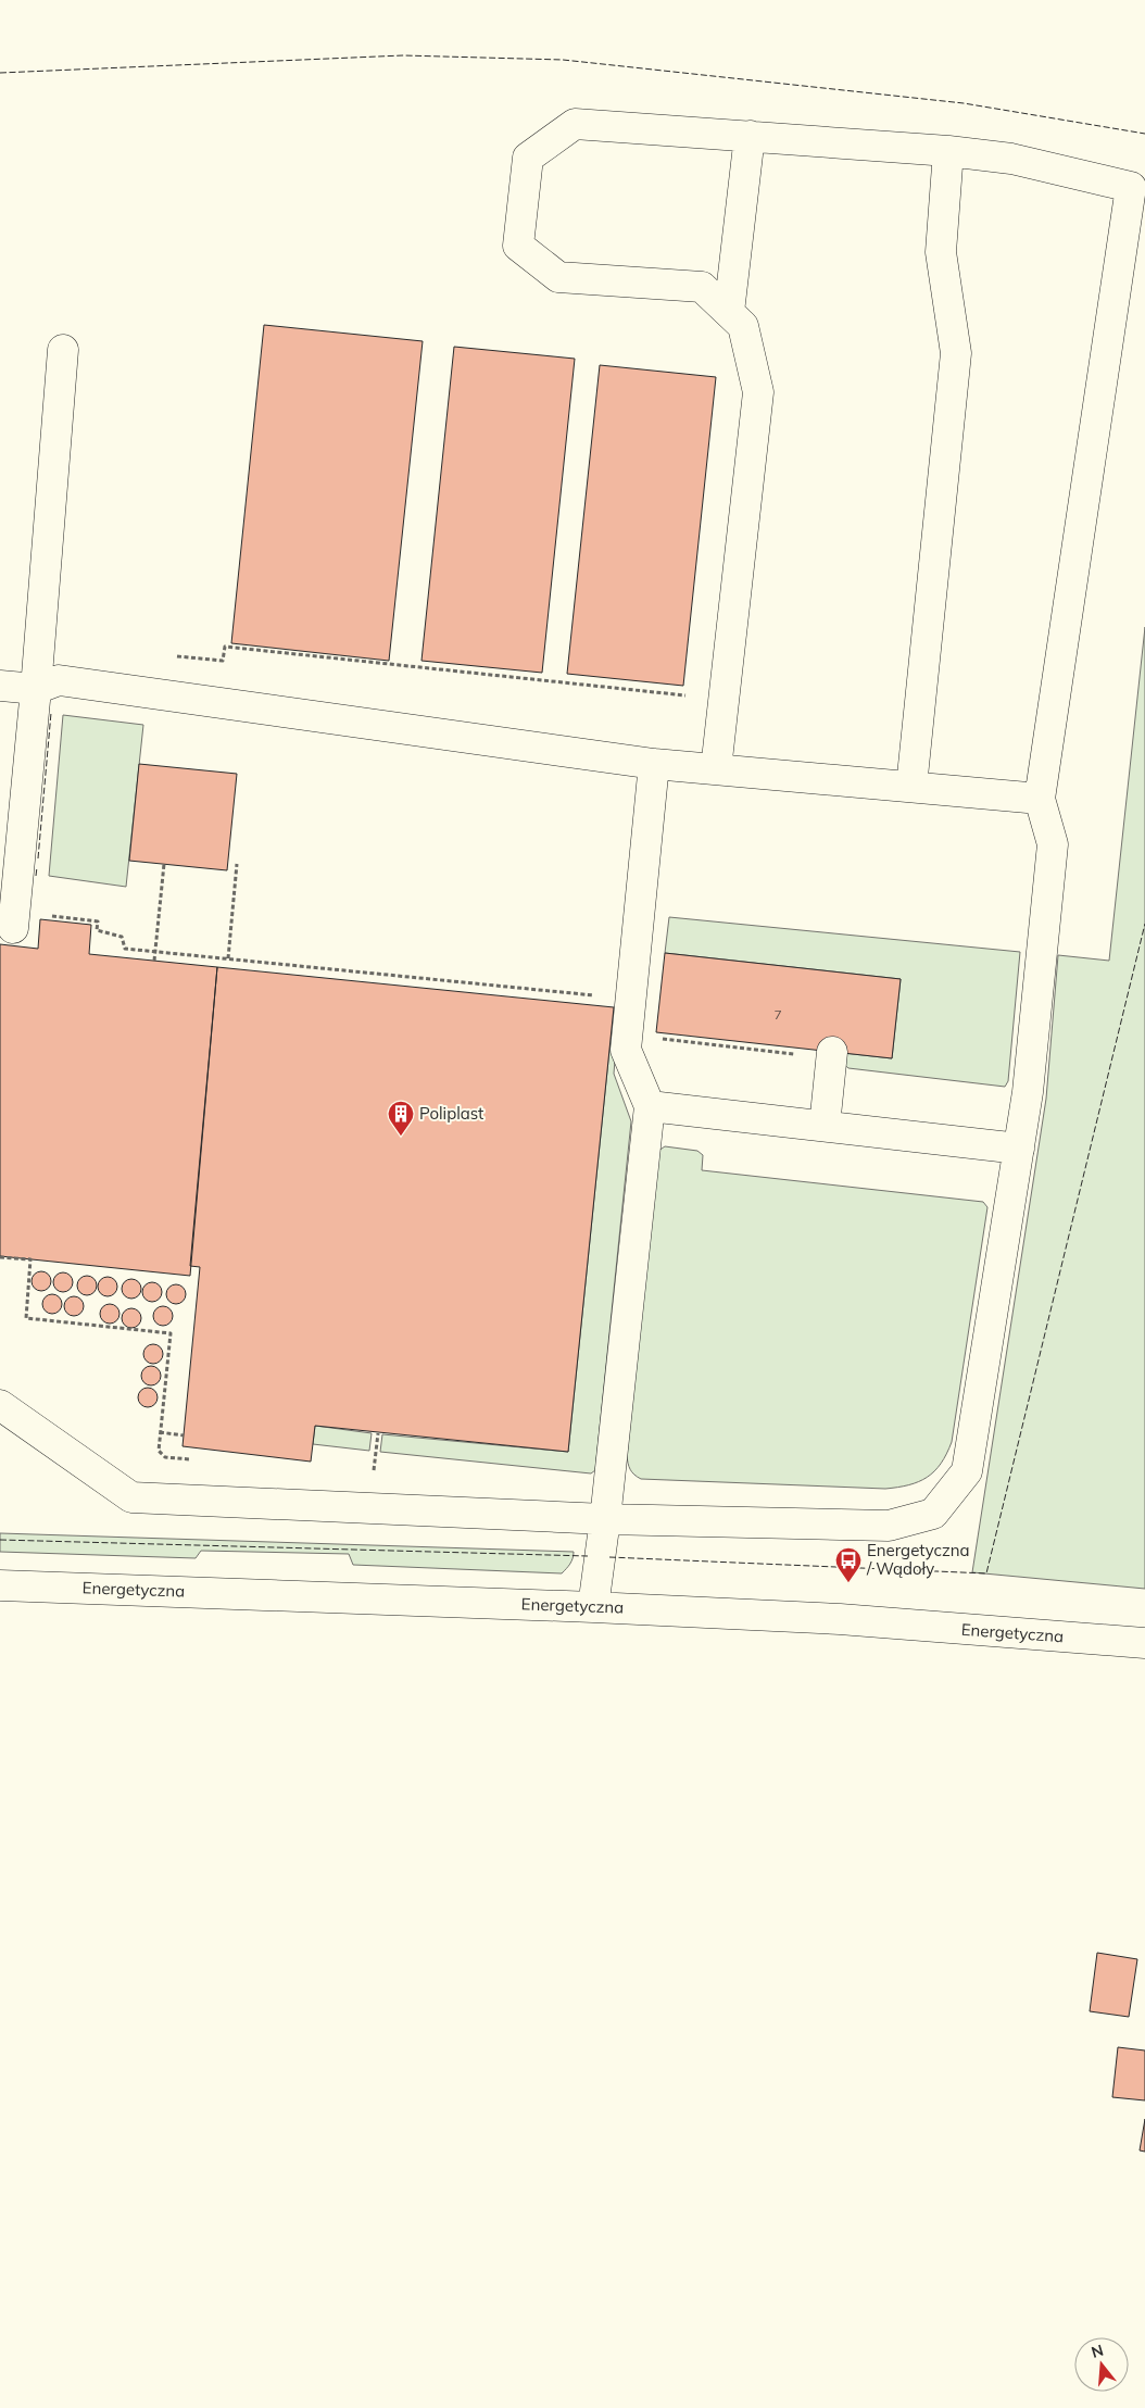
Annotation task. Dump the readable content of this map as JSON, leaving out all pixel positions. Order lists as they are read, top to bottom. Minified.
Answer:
{"streets":{"street":["Energetyczna"]},"places":{"building":["Poliplast"],"bus stop":["Energetyczna / Wądoły"]},"house_numbers":["7"],"north":"top"}
